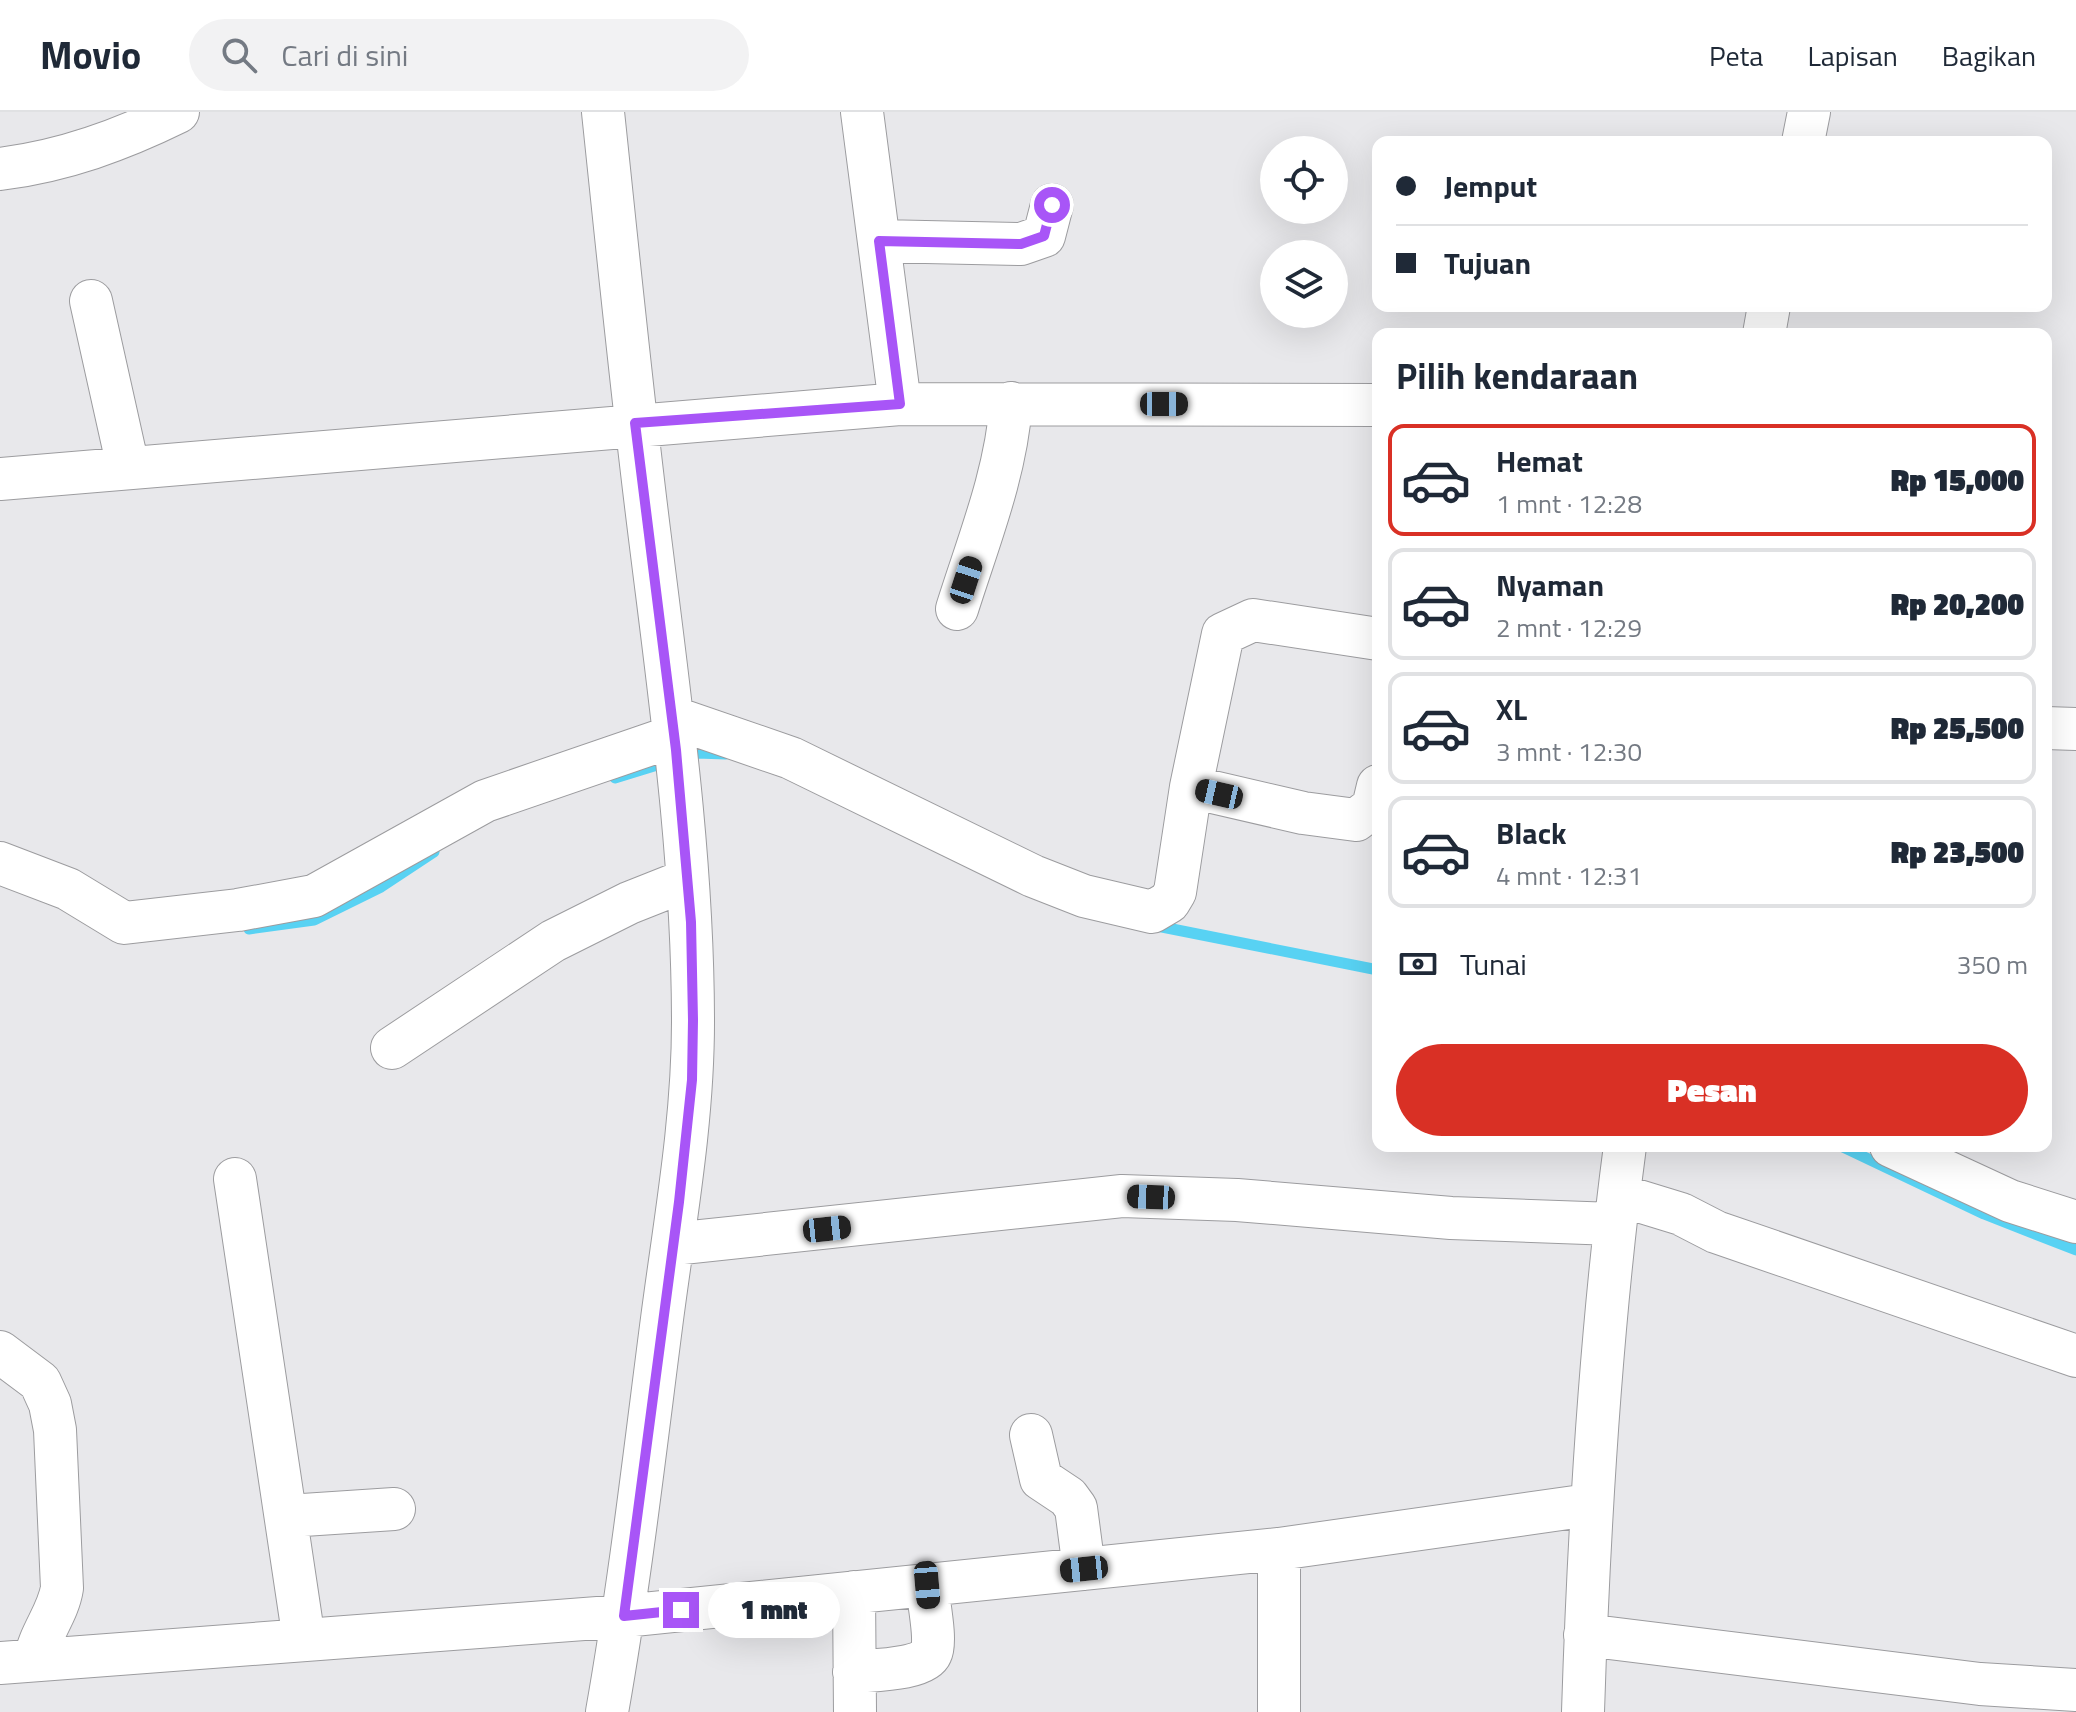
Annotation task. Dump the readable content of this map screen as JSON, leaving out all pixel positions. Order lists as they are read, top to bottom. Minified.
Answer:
{"page":{"header":"Movio","search":"Cari di sini","nav":["Peta","Lapisan","Bagikan"],"banner":["Jemput","Tujuan"],"heading":"Pilih kendaraan","list":[{"name":"Hemat","note":"1 mnt · 12:28","value":"Rp 15,000"},{"name":"Nyaman","note":"2 mnt · 12:29","value":"Rp 20,200"},{"name":"XL","note":"3 mnt · 12:30","value":"Rp 25,500"},{"name":"Black","note":"4 mnt · 12:31","value":"Rp 23,500"}],"pay":["Tunai","350 m"],"buttons":"Pesan","bubble":"1 mnt"}}
